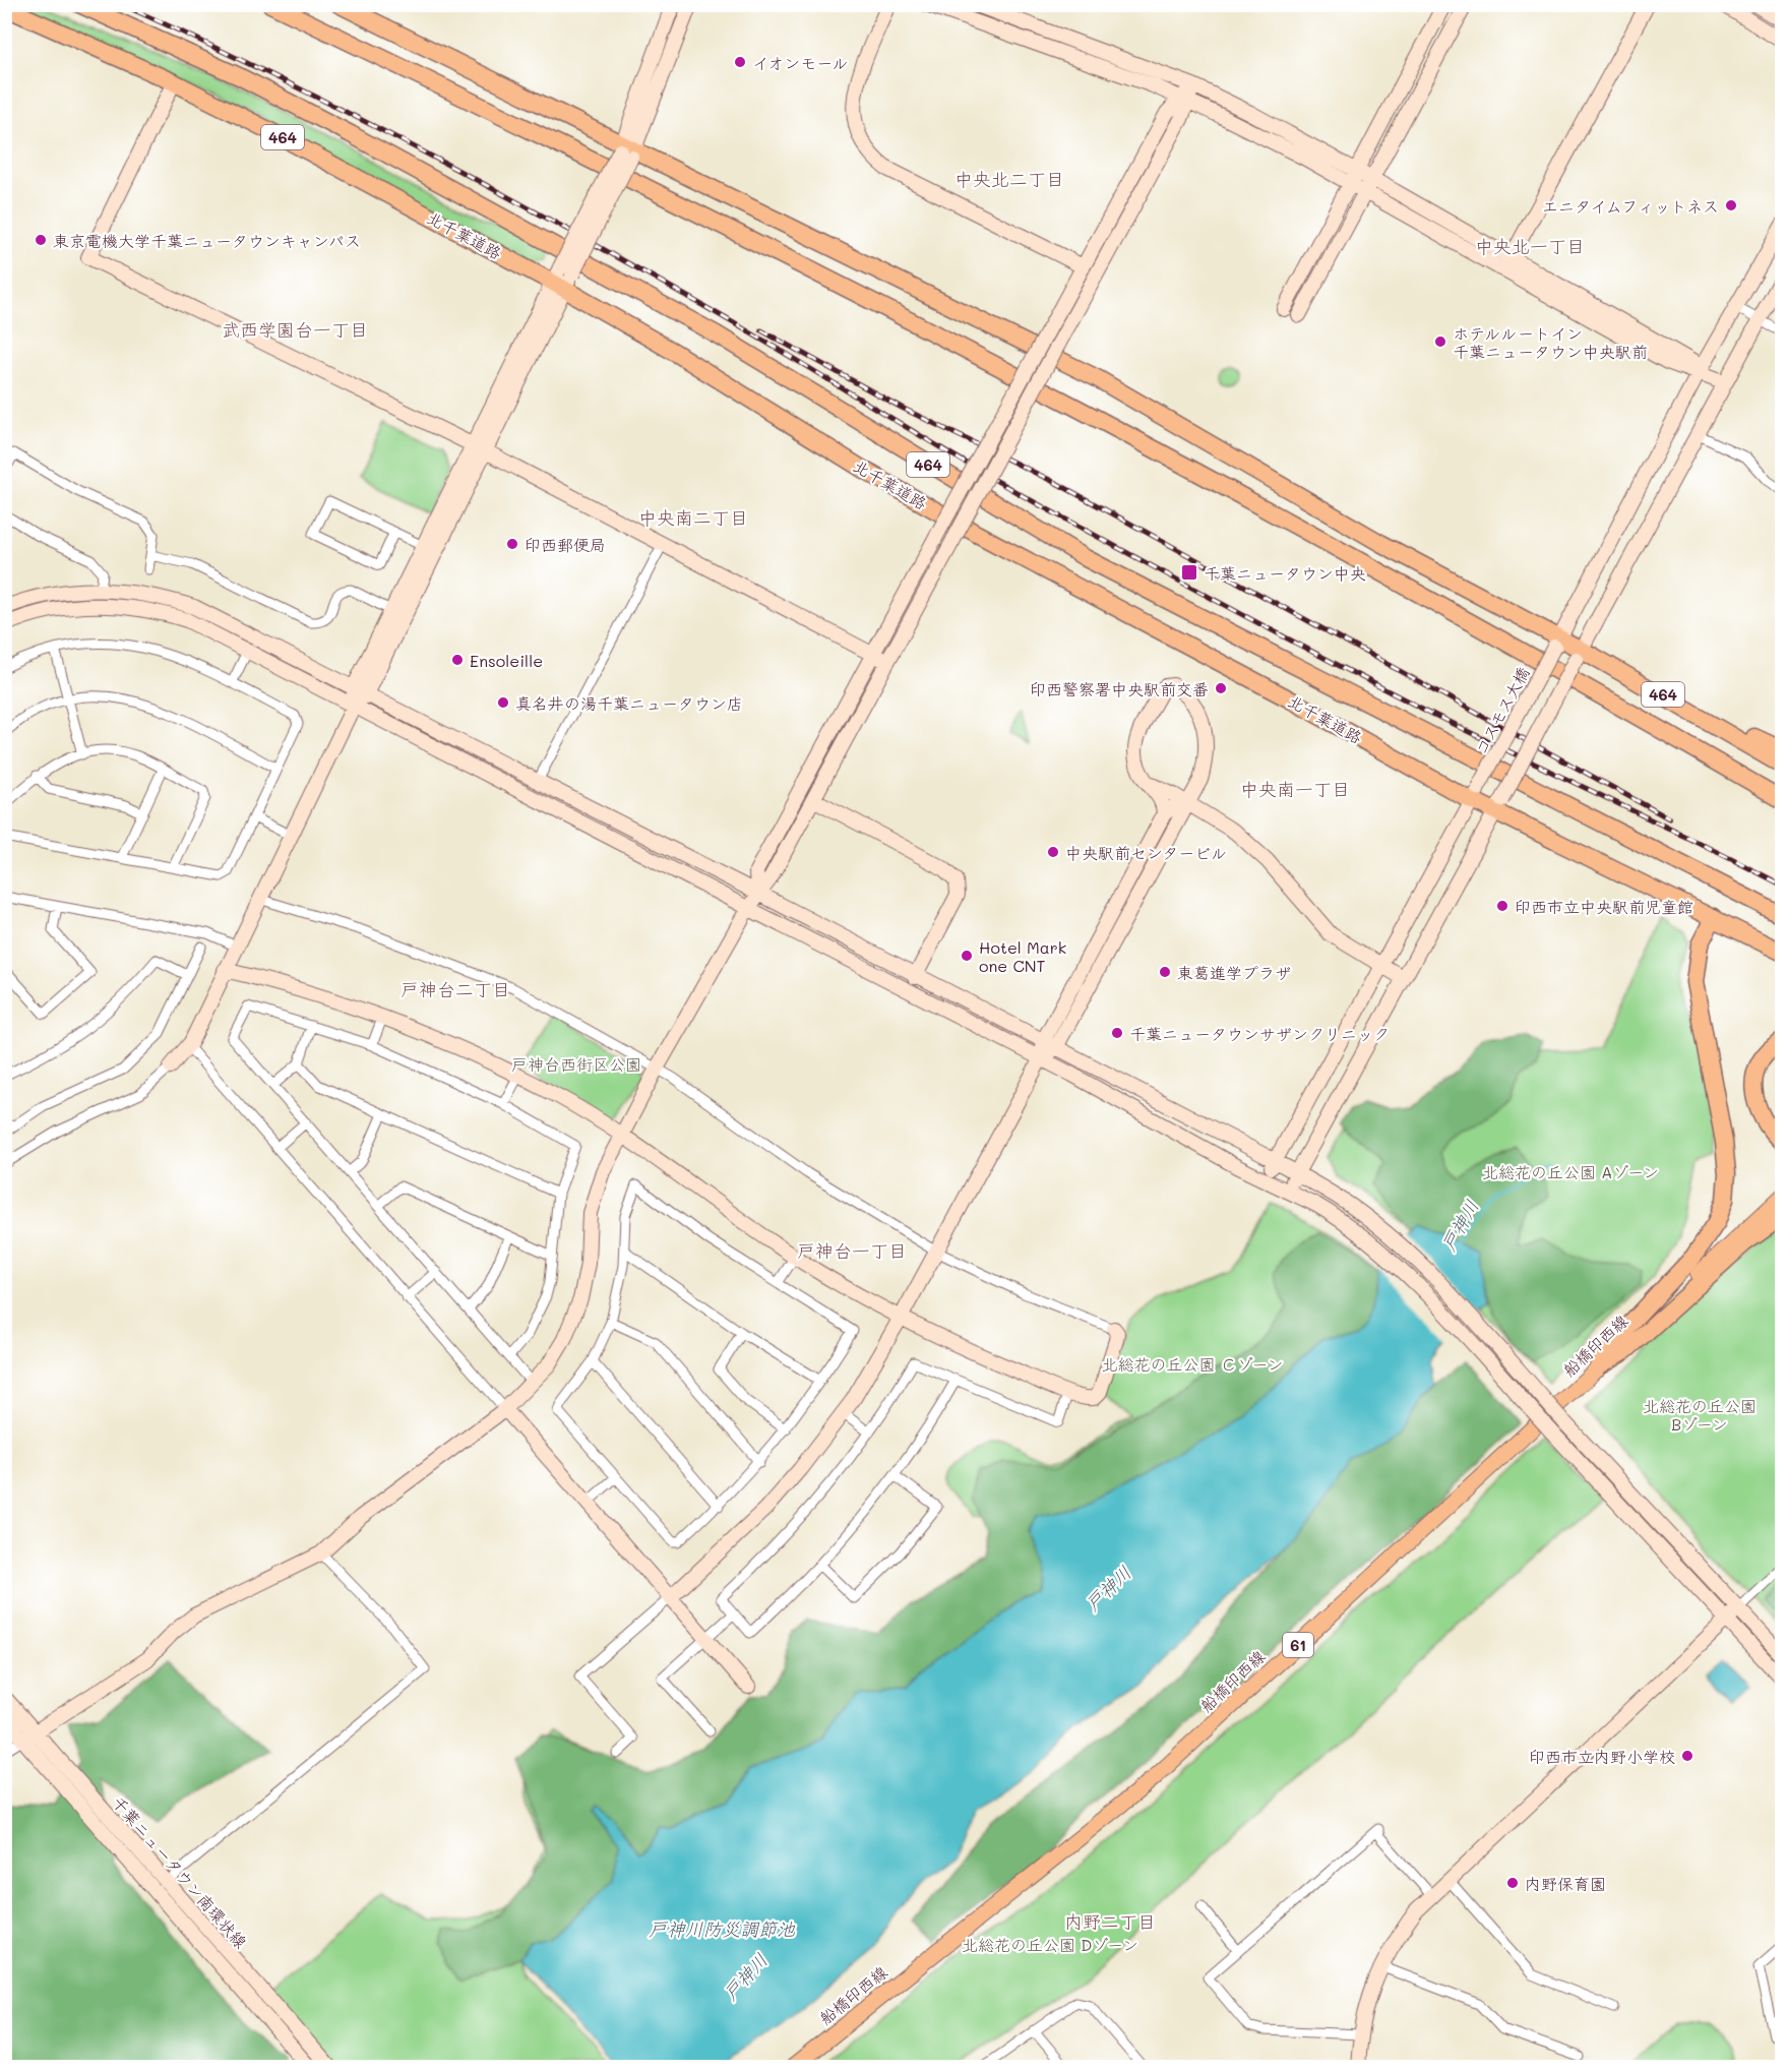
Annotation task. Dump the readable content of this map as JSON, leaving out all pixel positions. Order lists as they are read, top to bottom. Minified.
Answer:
{"streets":{"highway":["464","北千葉道路"],"main road":["船橋印西線","61"],"street":["コスモス大橋","千葉ニュータウン南環状線"]},"crossings":[["464","コスモス大橋"],["北千葉道路","コスモス大橋"]],"districts":["中央北二丁目","中央北一丁目","武西学園台一丁目","中央南二丁目","中央南一丁目","戸神台二丁目","戸神台一丁目","内野二丁目"],"water":["戸神川","戸神川防災調節池"],"parks":["戸神台西街区公園","北総花の丘公園 Aゾーン","北総花の丘公園 Ｃゾーン","北総花の丘公園 Bゾーン","北総花の丘公園 Dゾーン"],"places":{"other":["イオンモール","エニタイムフィットネス","東京電機大学千葉ニュータウンキャンパス","ホテルルートイン 千葉ニュータウン中央駅前","印西郵便局","Ensoleille","印西警察署中央駅前交番","真名井の湯千葉ニュータウン店","中央駅前センタービル","印西市立中央駅前児童館","Hotel Mark one CNT","東葛進学プラザ","千葉ニュータウンサザンクリニック","印西市立内野小学校","内野保育園"],"transit":["千葉ニュータウン中央"]}}
